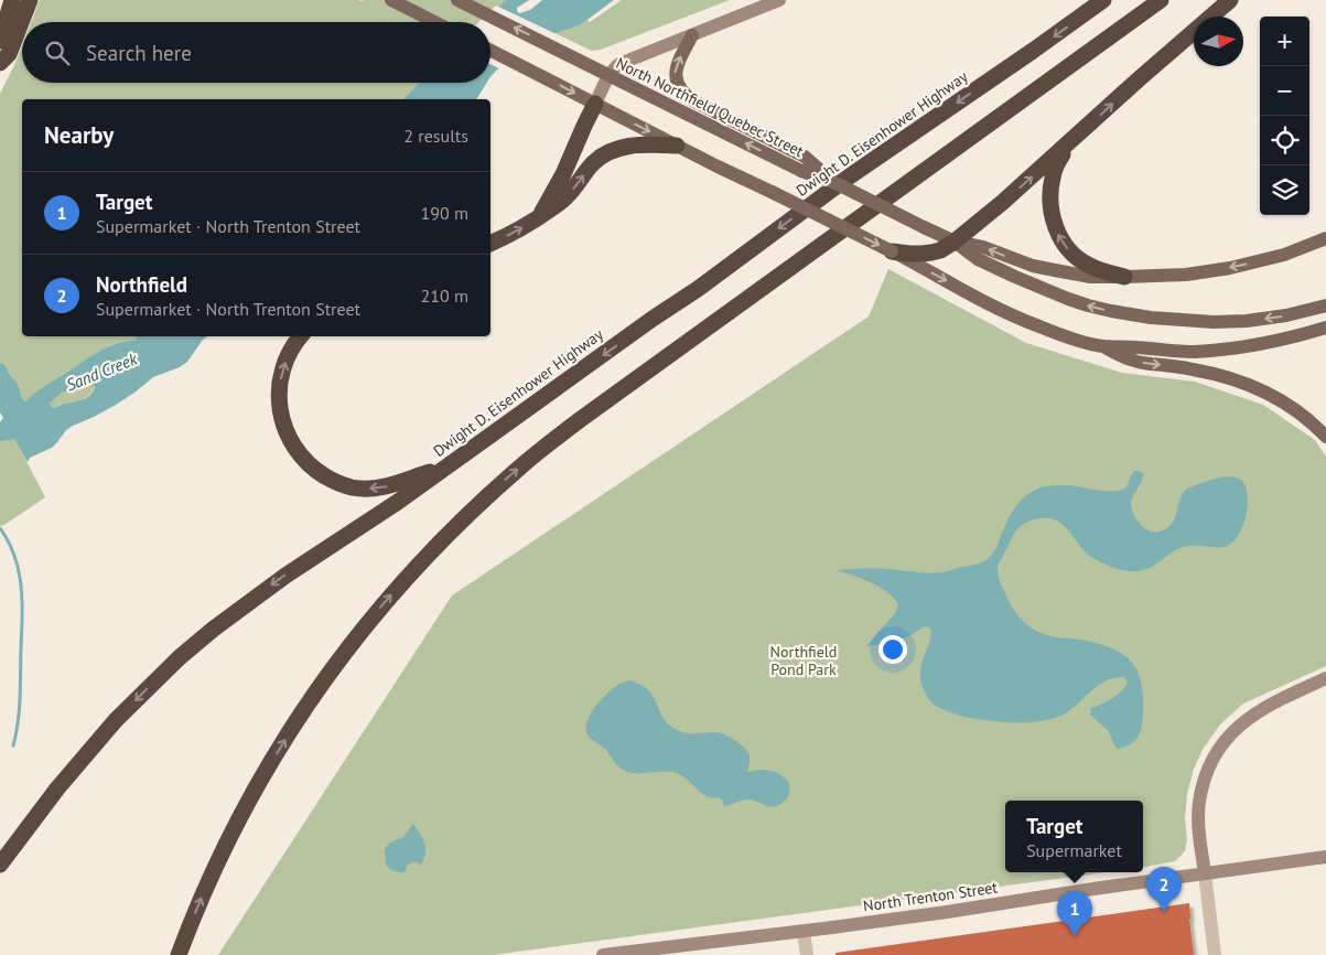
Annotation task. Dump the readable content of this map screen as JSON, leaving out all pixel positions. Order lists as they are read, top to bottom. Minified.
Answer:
{"streets":{"highway":["Dwight D. Eisenhower Highway"],"main road":["North Northfield Quebec Street"],"street":["North Trenton Street"]},"water":["Sand Creek"],"parks":["Northfield Pond Park"],"north":"right","page":{"map_buttons":["+","−"],"search":"Search here","heading":["Nearby","2 results"],"list":[{"mark":"1","name":"Target","note":"Supermarket · North Trenton Street","value":"190 m"},{"mark":"2","name":"Northfield","note":"Supermarket · North Trenton Street","value":"210 m"}],"popup":["Target","Supermarket"],"pins":["2","1"]}}
